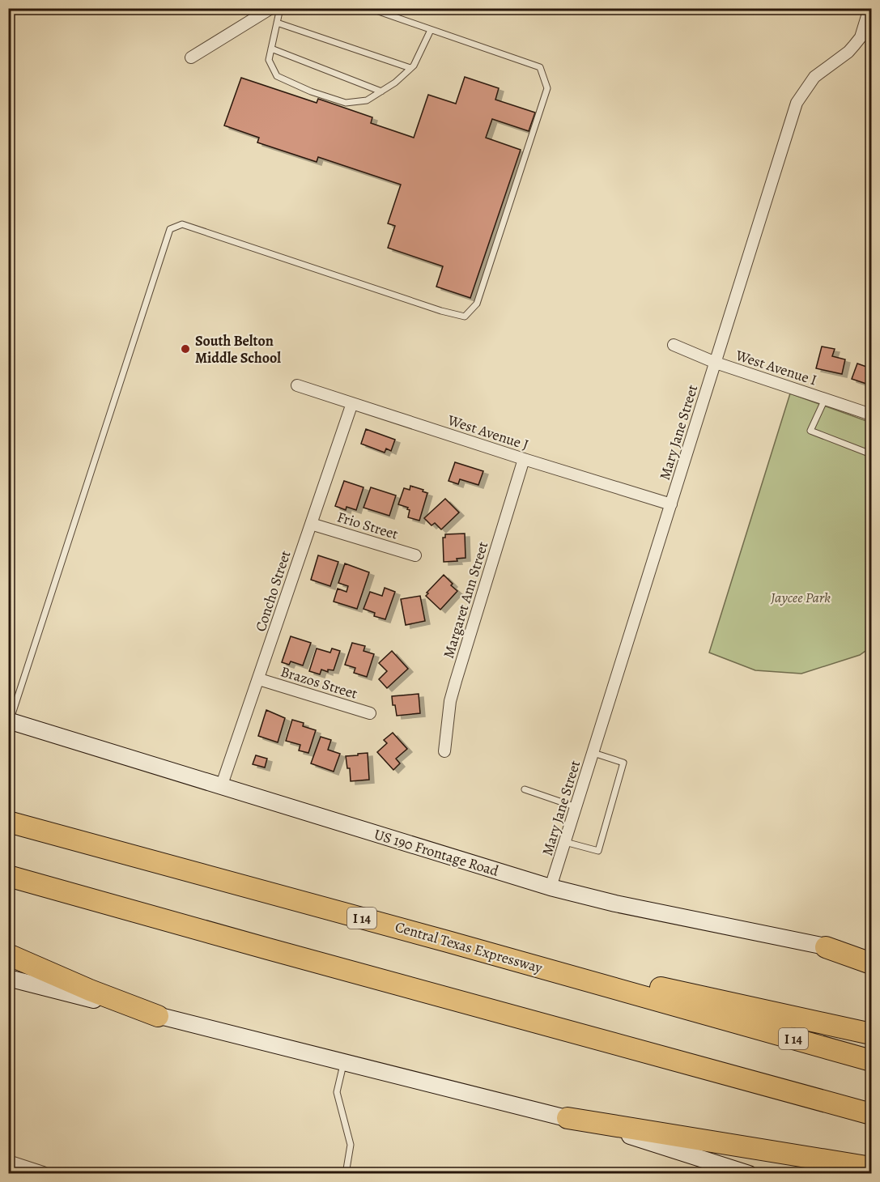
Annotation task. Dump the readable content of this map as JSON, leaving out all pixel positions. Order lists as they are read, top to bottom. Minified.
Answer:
{"streets":{"highway":["I 14","Central Texas Expressway"],"main road":["US 190 Frontage Road"],"street":["West Avenue I","West Avenue J","Mary Jane Street","Frio Street","Concho Street","Margaret Ann Street","Brazos Street"]},"crossings":[["West Avenue I","Mary Jane Street"],["West Avenue J","Mary Jane Street"],["West Avenue J","Concho Street"],["West Avenue J","Margaret Ann Street"],["Mary Jane Street","US 190 Frontage Road"],["Frio Street","Concho Street"],["Concho Street","Brazos Street"],["Concho Street","US 190 Frontage Road"]],"parks":["Jaycee Park"],"places":["South Belton Middle School"]}
